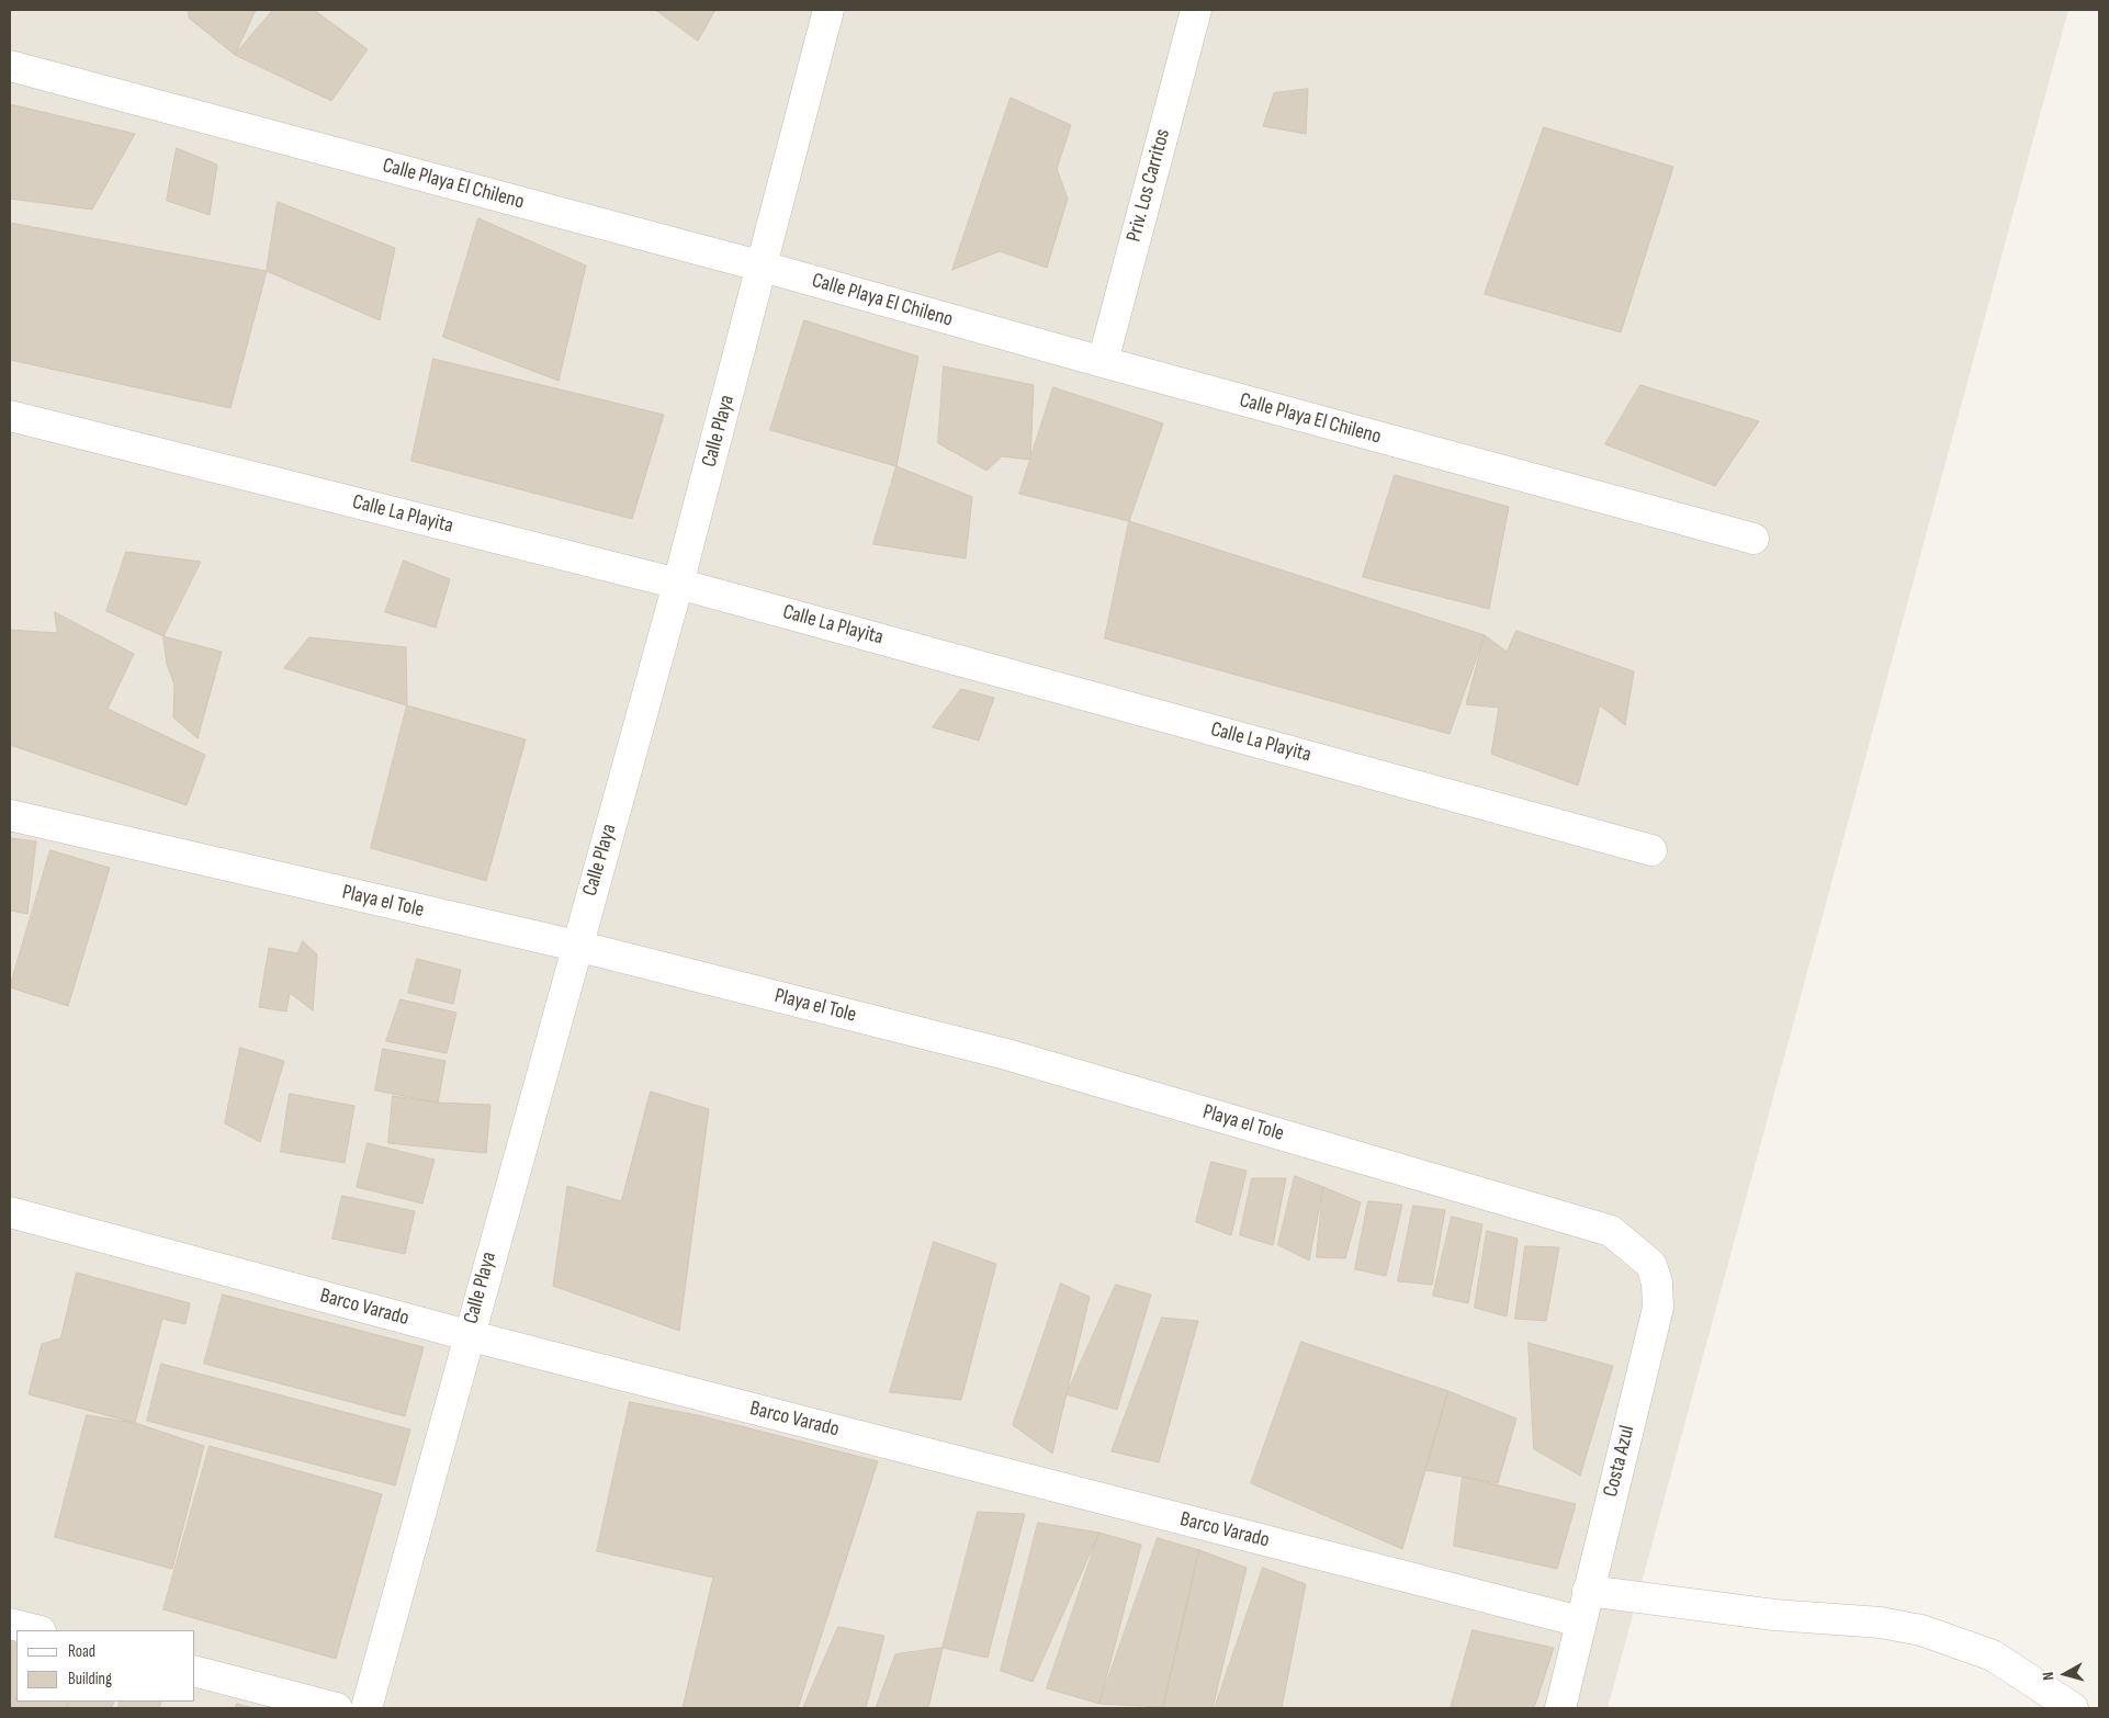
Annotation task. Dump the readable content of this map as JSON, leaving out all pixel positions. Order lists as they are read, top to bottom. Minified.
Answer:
{"streets":{"street":["Calle Playa El Chileno","Priv. Los Carritos","Calle Playa","Calle La Playita","Playa el Tole","Barco Varado","Costa Azul"]},"crossings":[["Calle Playa El Chileno","Priv. Los Carritos"],["Calle Playa El Chileno","Calle Playa"],["Calle Playa","Calle La Playita"],["Calle Playa","Playa el Tole"],["Calle Playa","Barco Varado"],["Playa el Tole","Costa Azul"],["Barco Varado","Costa Azul"]],"legend":["Road","Building"],"north":"left"}
